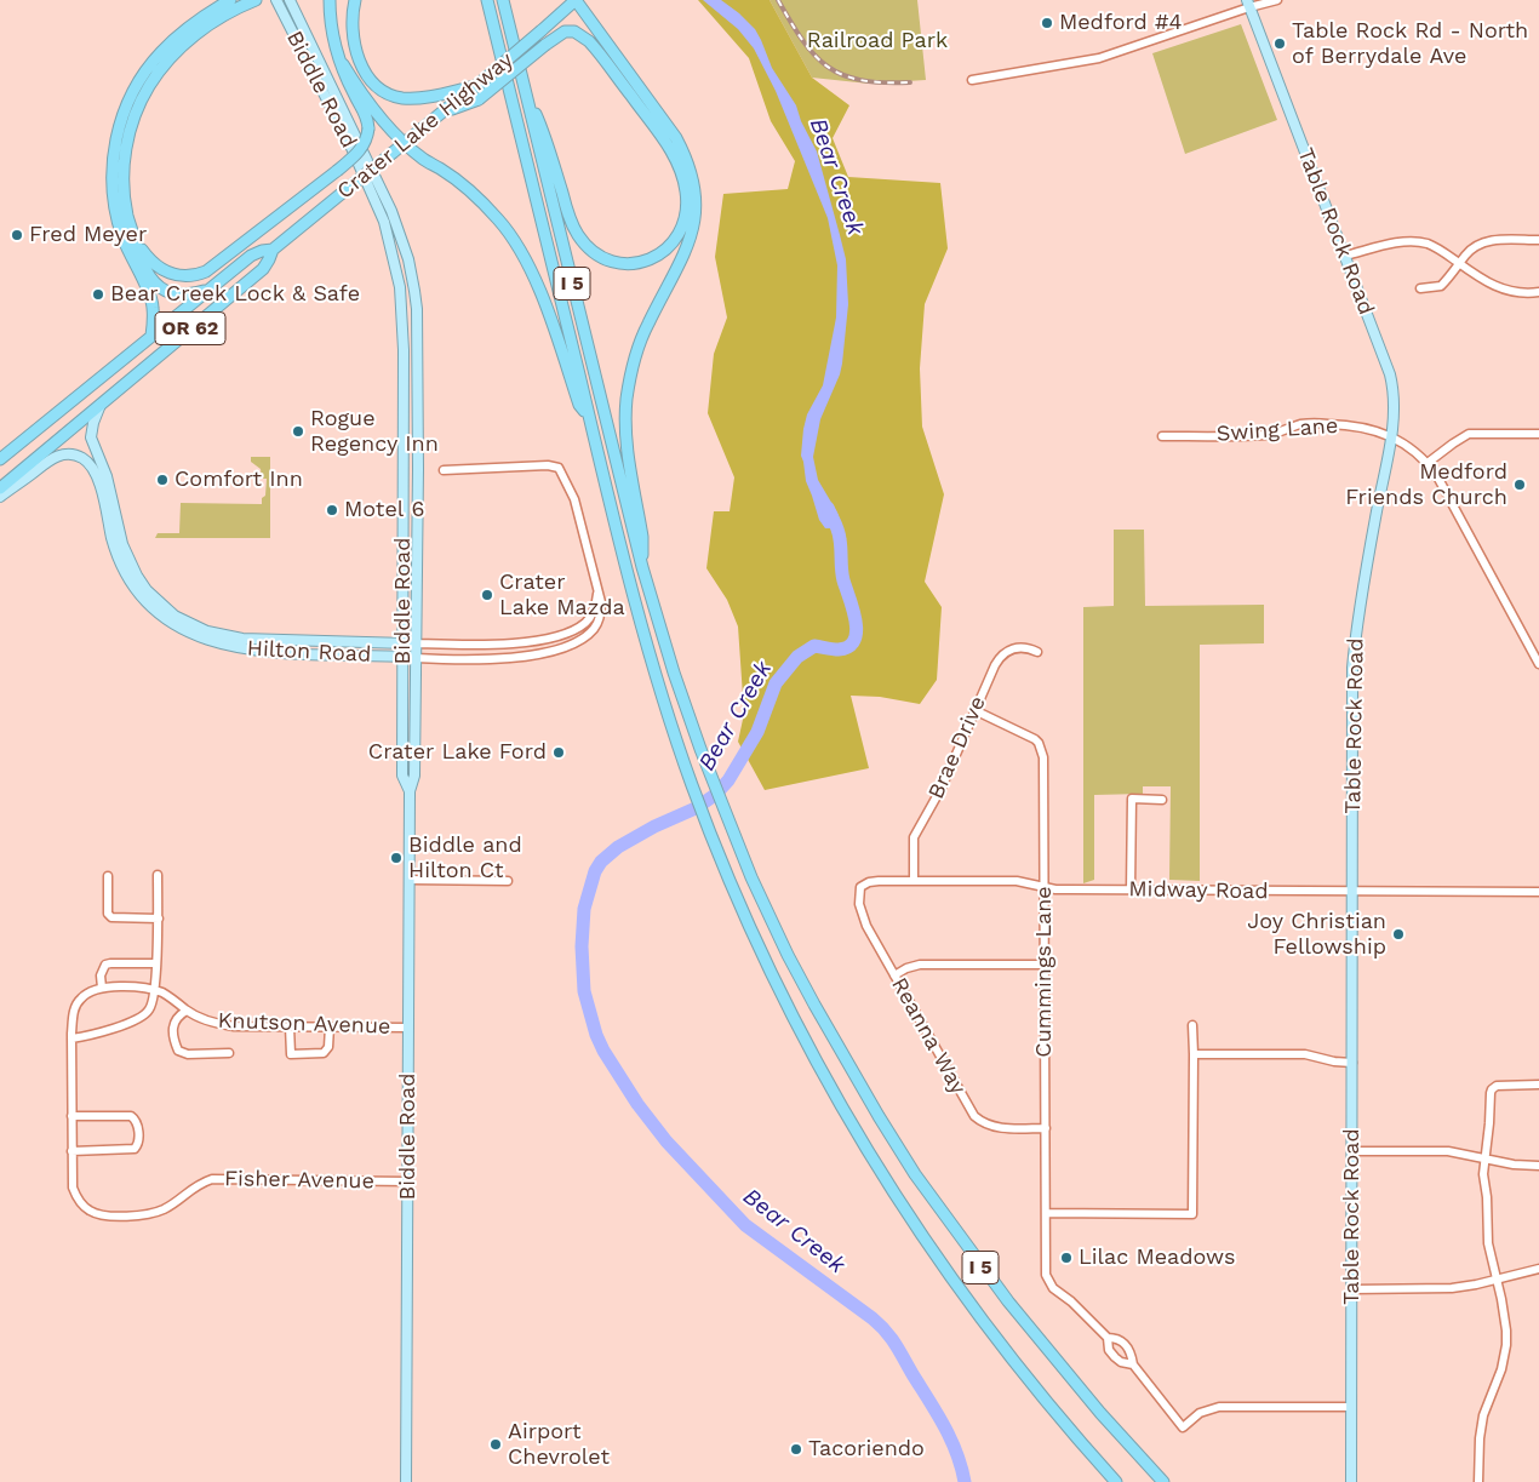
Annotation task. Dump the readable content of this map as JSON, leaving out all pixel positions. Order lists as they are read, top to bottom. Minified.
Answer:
{"streets":{"highway":["Crater Lake Highway","I 5","OR 62"],"main road":["Biddle Road","Table Rock Road","Hilton Road"],"street":["Swing Lane","Brae Drive","Midway Road","Cummings Lane","Knutson Avenue","Reanna Way","Fisher Avenue"]},"crossings":[["Biddle Road","Hilton Road"],["Biddle Road","Knutson Avenue"],["Biddle Road","Fisher Avenue"],["Crater Lake Highway","Hilton Road"],["Table Rock Road","Swing Lane"],["Table Rock Road","Midway Road"],["Brae Drive","Midway Road"],["Brae Drive","Cummings Lane"],["Midway Road","Cummings Lane"],["Midway Road","Reanna Way"],["Cummings Lane","Reanna Way"]],"water":["Bear Creek"],"parks":["Railroad Park"],"places":["Medford #4","Table Rock Rd - North of Berrydale Ave","Fred Meyer","Bear Creek Lock & Safe","Rogue Regency Inn","Comfort Inn","Medford Friends Church","Motel 6","Crater Lake Mazda","Crater Lake Ford","Biddle and Hilton Ct","Joy Christian Fellowship","Lilac Meadows","Airport Chevrolet","Tacoriendo"]}
